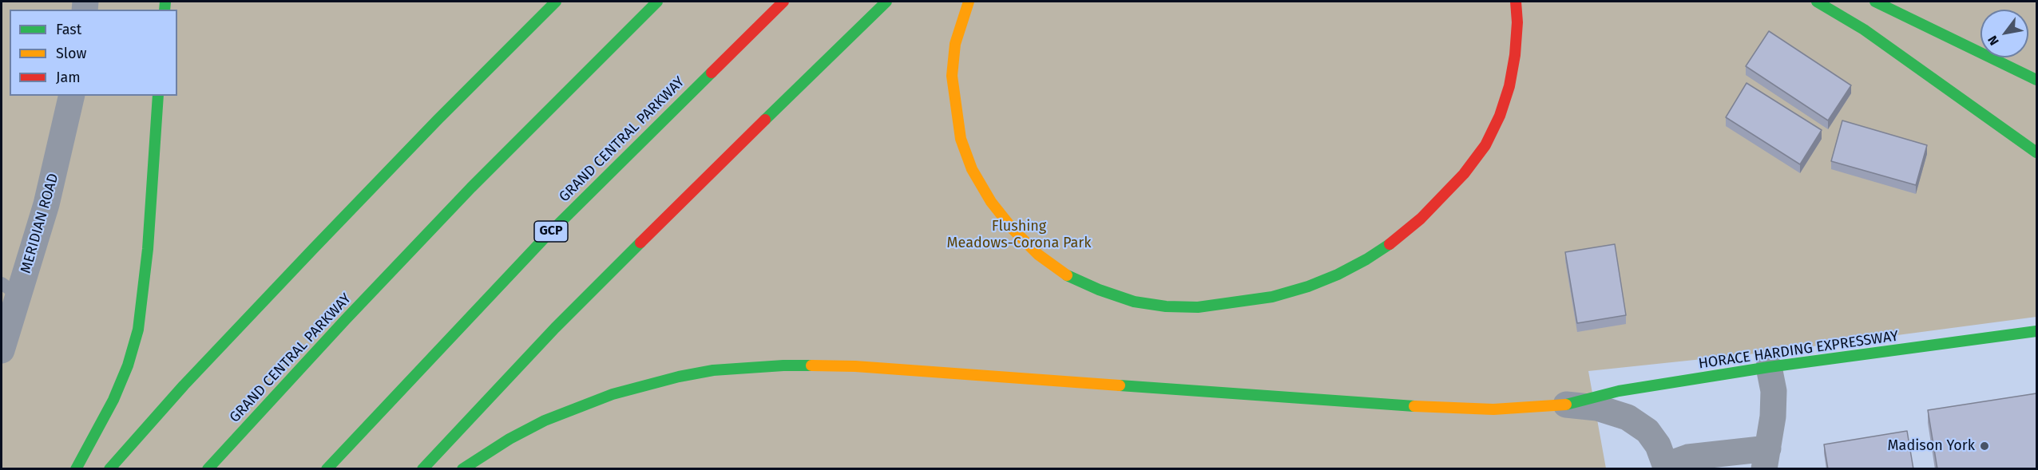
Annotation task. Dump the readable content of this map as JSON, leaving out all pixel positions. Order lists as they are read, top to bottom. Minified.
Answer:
{"streets":{"main road":["GRAND CENTRAL PARKWAY","GCP","HORACE HARDING EXPRESSWAY"],"street":["MERIDIAN ROAD"]},"parks":["Flushing Meadows-Corona Park"],"places":["Madison York"],"legend":["Fast","Slow","Jam"],"north":"bottom left"}
